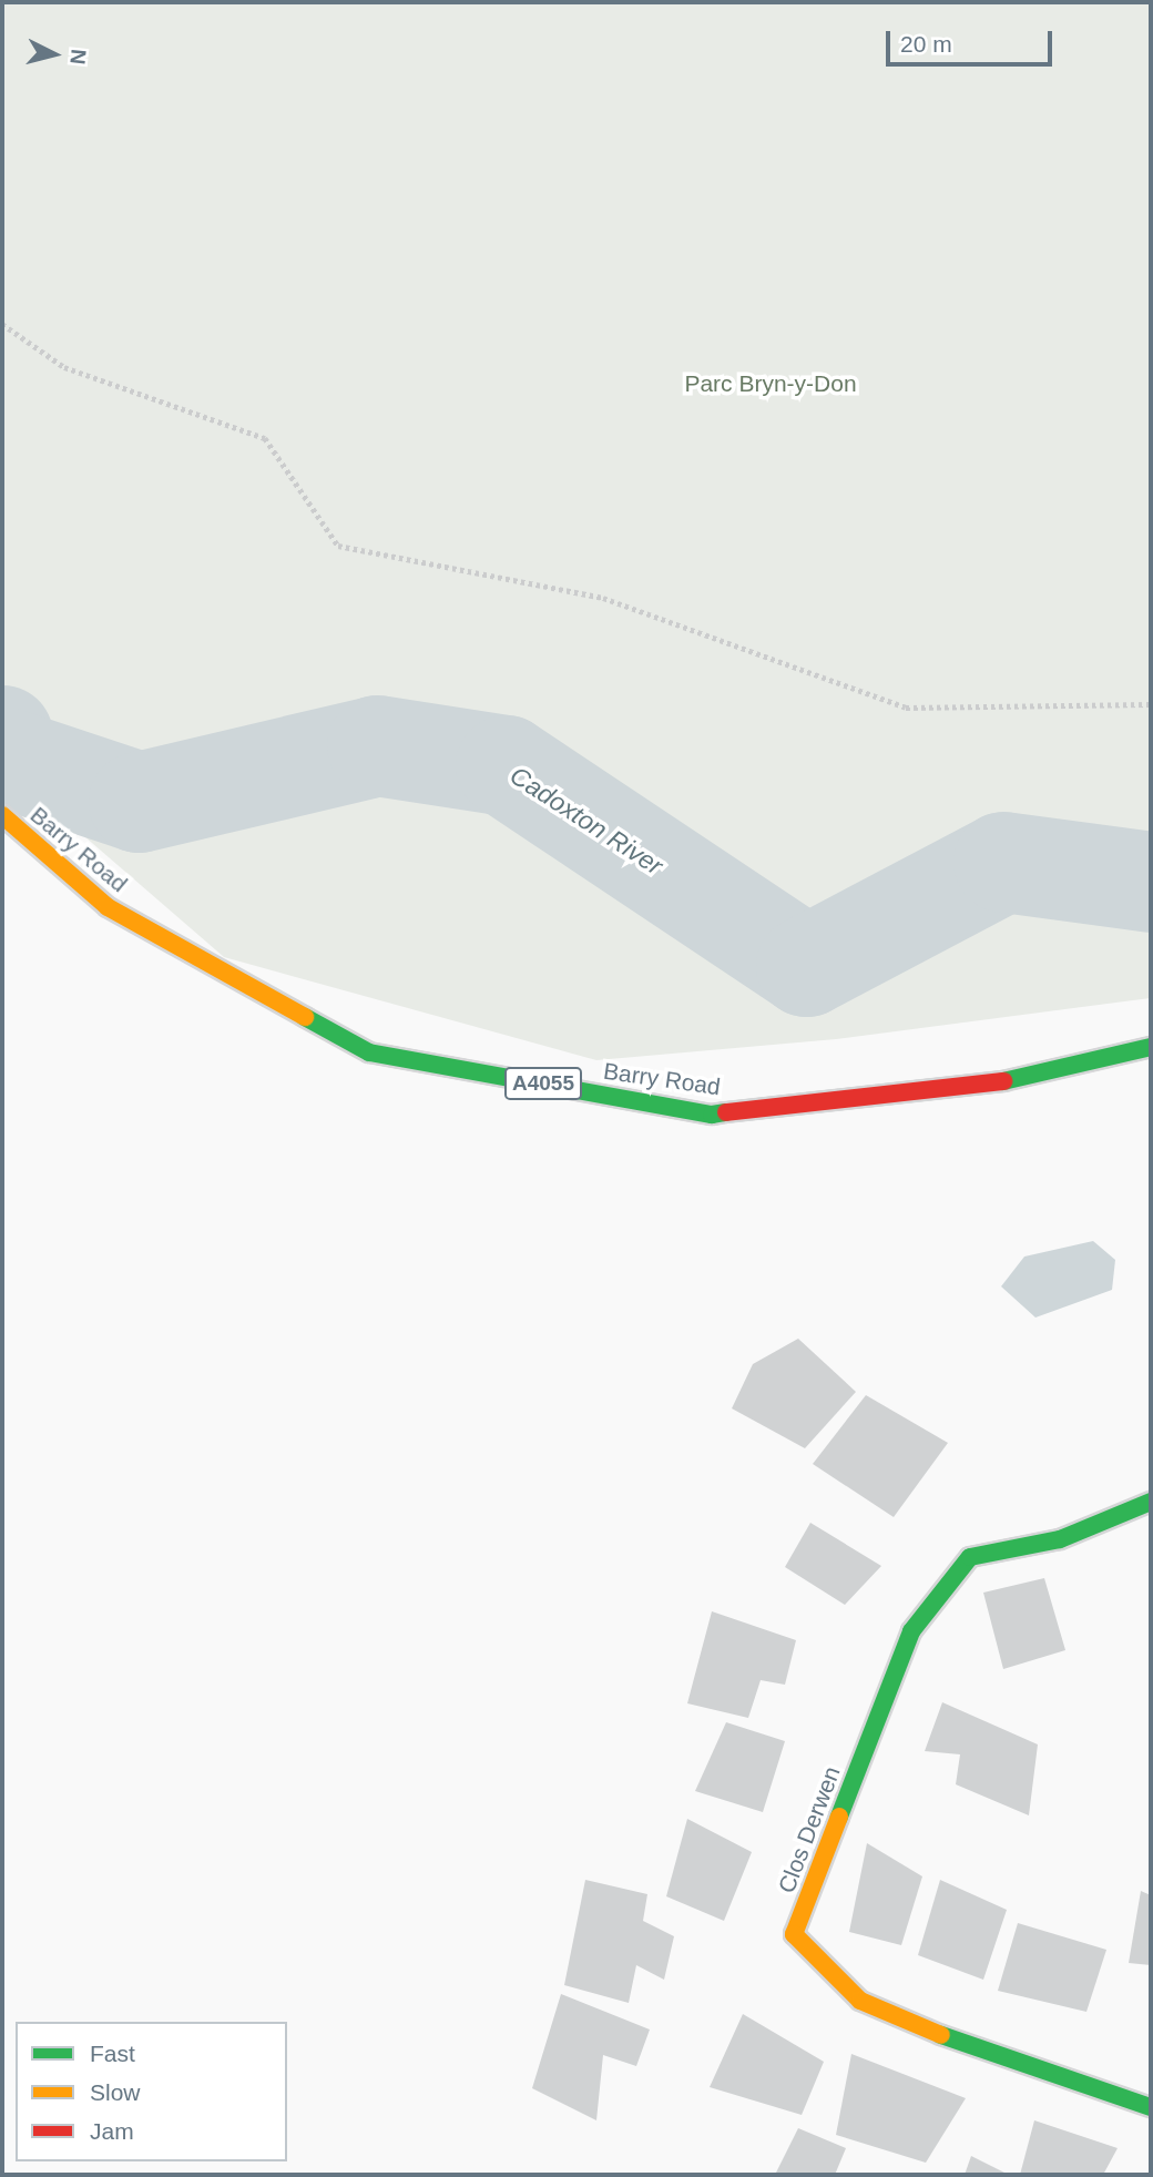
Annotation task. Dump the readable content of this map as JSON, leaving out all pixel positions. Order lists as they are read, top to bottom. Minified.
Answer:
{"streets":{"main road":["Barry Road","A4055","Clos Derwen"]},"water":["Cadoxton River"],"parks":["Parc Bryn-y-Don"],"legend":["Fast","Slow","Jam"],"scale_bar":"20 m","north":"right"}
